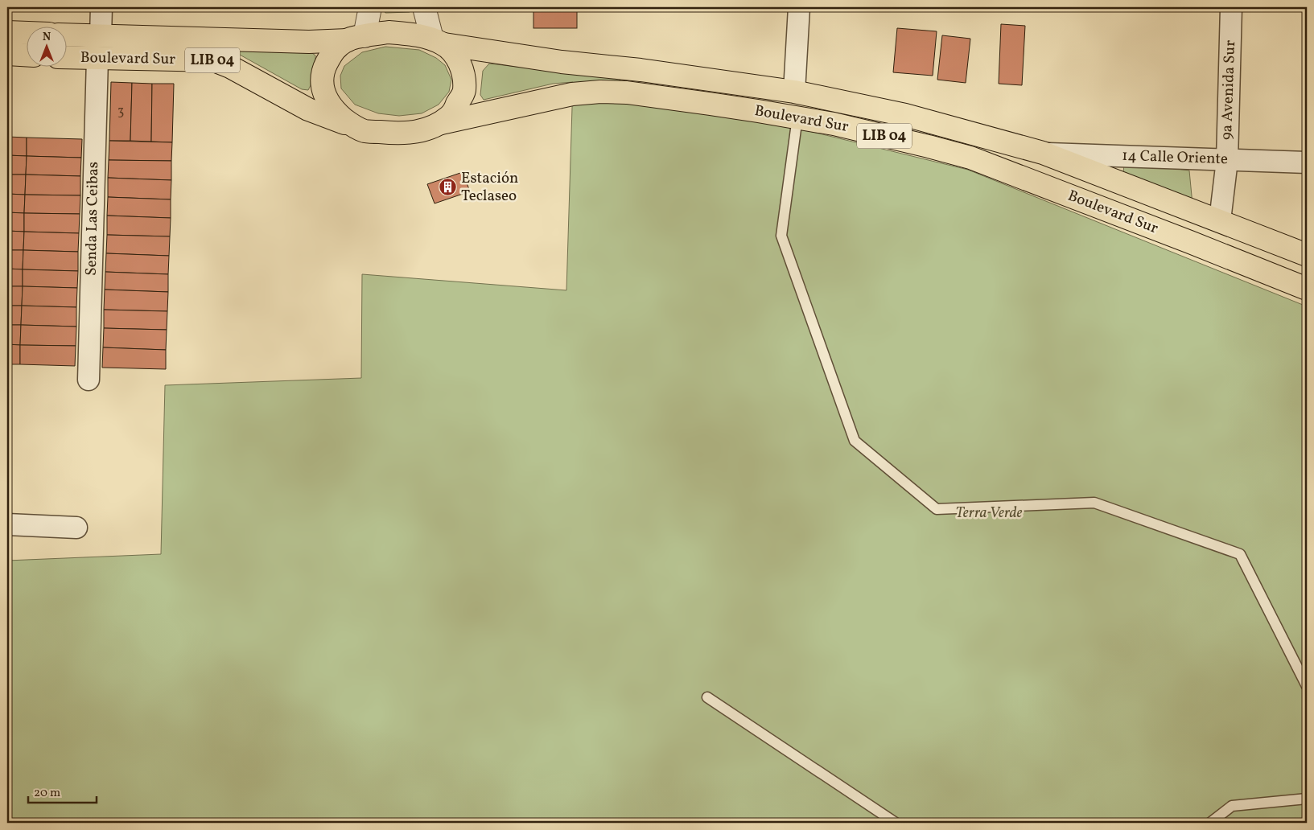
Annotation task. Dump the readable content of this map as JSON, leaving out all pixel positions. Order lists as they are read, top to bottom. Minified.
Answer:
{"streets":{"highway":["Boulevard Sur","LIB 04"],"street":["9a Avenida Sur","14 Calle Oriente","Senda Las Ceibas"]},"crossings":[["Boulevard Sur","LIB 04"],["Boulevard Sur","9a Avenida Sur"],["Boulevard Sur","14 Calle Oriente"],["Boulevard Sur","Senda Las Ceibas"],["9a Avenida Sur","14 Calle Oriente"]],"parks":["Terra Verde"],"places":{"building":["Estación Teclaseo"]},"house_numbers":["3"],"scale_bar":"20 m","north":"top"}
